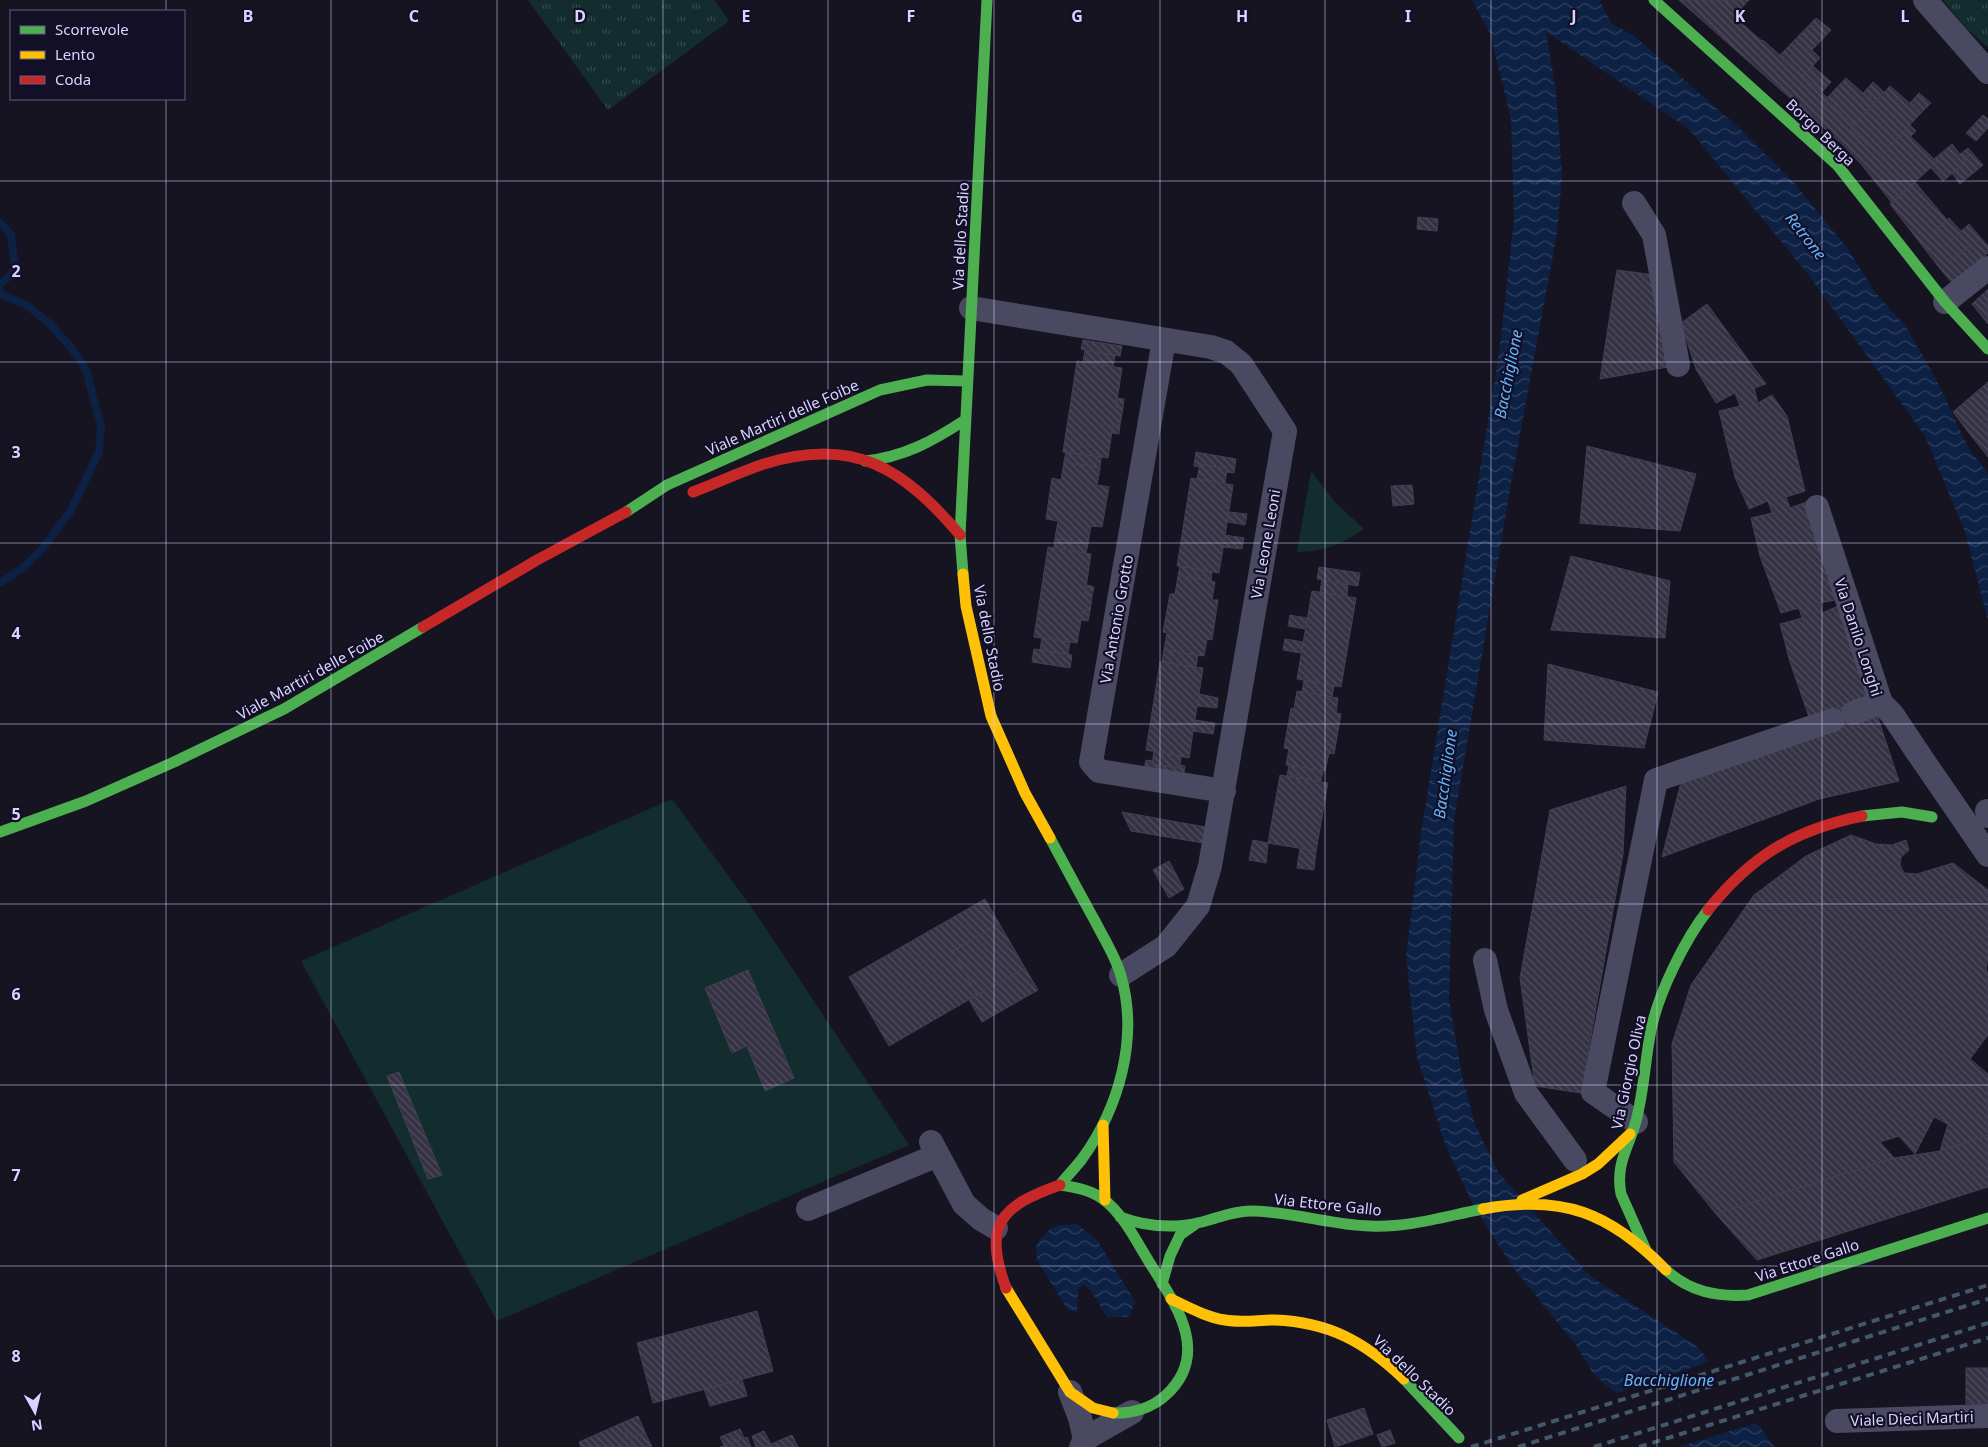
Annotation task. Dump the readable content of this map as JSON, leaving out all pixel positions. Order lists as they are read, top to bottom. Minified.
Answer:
{"streets":{"main road":["Borgo Berga","Via dello Stadio","Viale Martiri delle Foibe","Via Giorgio Oliva","Via Ettore Gallo"],"street":["Via Leone Leoni","Via Antonio Grotto","Via Danilo Longhi","Viale Dieci Martiri"]},"crossings":[["Via dello Stadio","Viale Martiri delle Foibe"],["Via dello Stadio","Via Leone Leoni"],["Via Leone Leoni","Via Antonio Grotto"],["Via Giorgio Oliva","Via Ettore Gallo"]],"water":["Retrone","Bacchiglione"],"legend":["Scorrevole","Lento","Coda"],"north":"bottom","grid":{"columns":["B","C","D","E","F","G","H","I","J","K","L"],"rows":["2","3","4","5","6","7","8"]}}
